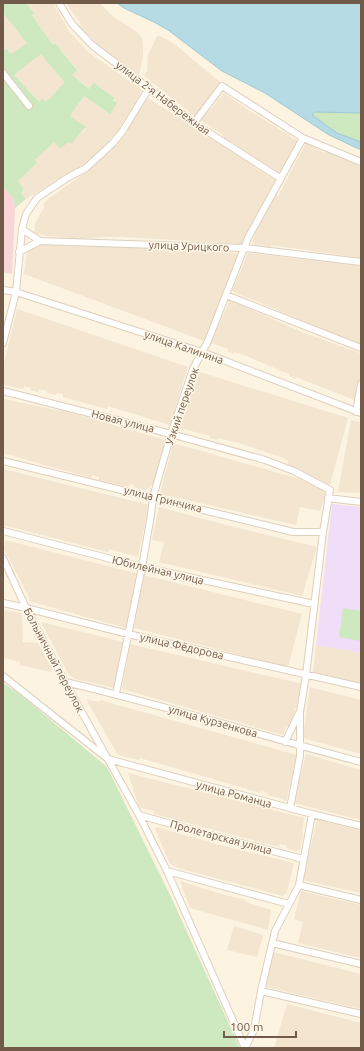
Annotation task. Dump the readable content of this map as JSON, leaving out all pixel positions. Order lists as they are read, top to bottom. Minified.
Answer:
{"streets":{"street":["улица 2-я Набережная","улица Урицкого","улица Калинина","Узкий переулок","Новая улица","улица Гринчика","Юбилейная улица","улица Фёдорова","Больничный переулок","улица Курзенкова","улица Романца","Пролетарская улица"]},"crossings":[["улица 2-я Набережная","Узкий переулок"],["улица Урицкого","Узкий переулок"],["улица Калинина","Узкий переулок"],["Узкий переулок","Новая улица"],["Узкий переулок","улица Гринчика"],["Узкий переулок","Юбилейная улица"],["Узкий переулок","улица Фёдорова"],["Узкий переулок","улица Курзенкова"],["улица Фёдорова","Больничный переулок"],["Больничный переулок","улица Курзенкова"],["Больничный переулок","улица Романца"],["Больничный переулок","Пролетарская улица"]],"scale_bar":"100 m"}
